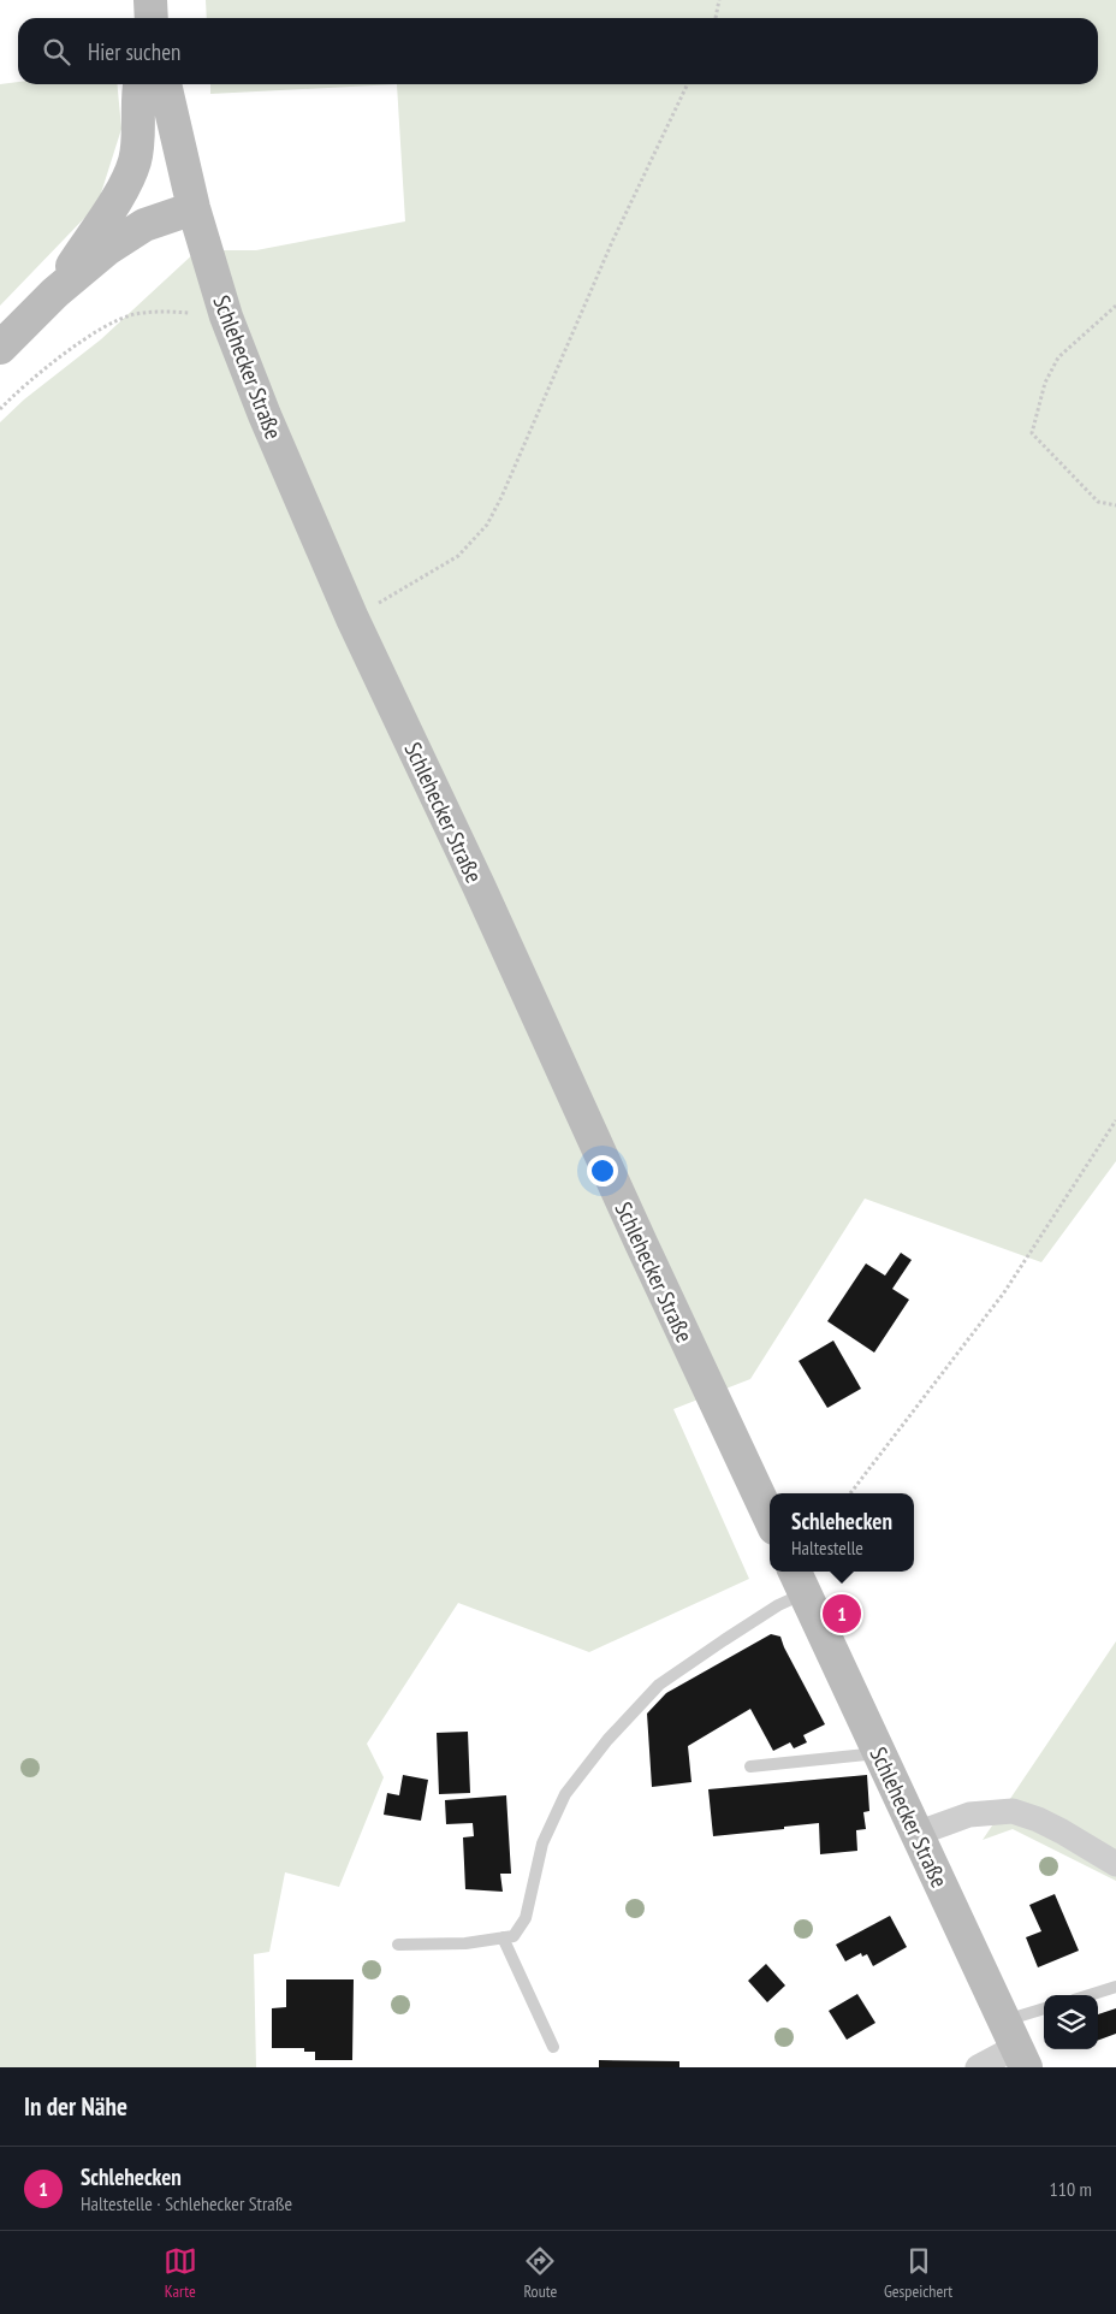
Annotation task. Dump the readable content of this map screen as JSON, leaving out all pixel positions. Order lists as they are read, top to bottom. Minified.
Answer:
{"streets":{"main road":["Schlehecker Straße"]},"page":{"search":"Hier suchen","popup":["Schlehecken","Haltestelle"],"pins":"1","heading":"In der Nähe","list":[{"mark":"1","name":"Schlehecken","note":"Haltestelle · Schlehecker Straße","value":"110 m"}],"nav":["Karte","Route","Gespeichert"]}}
